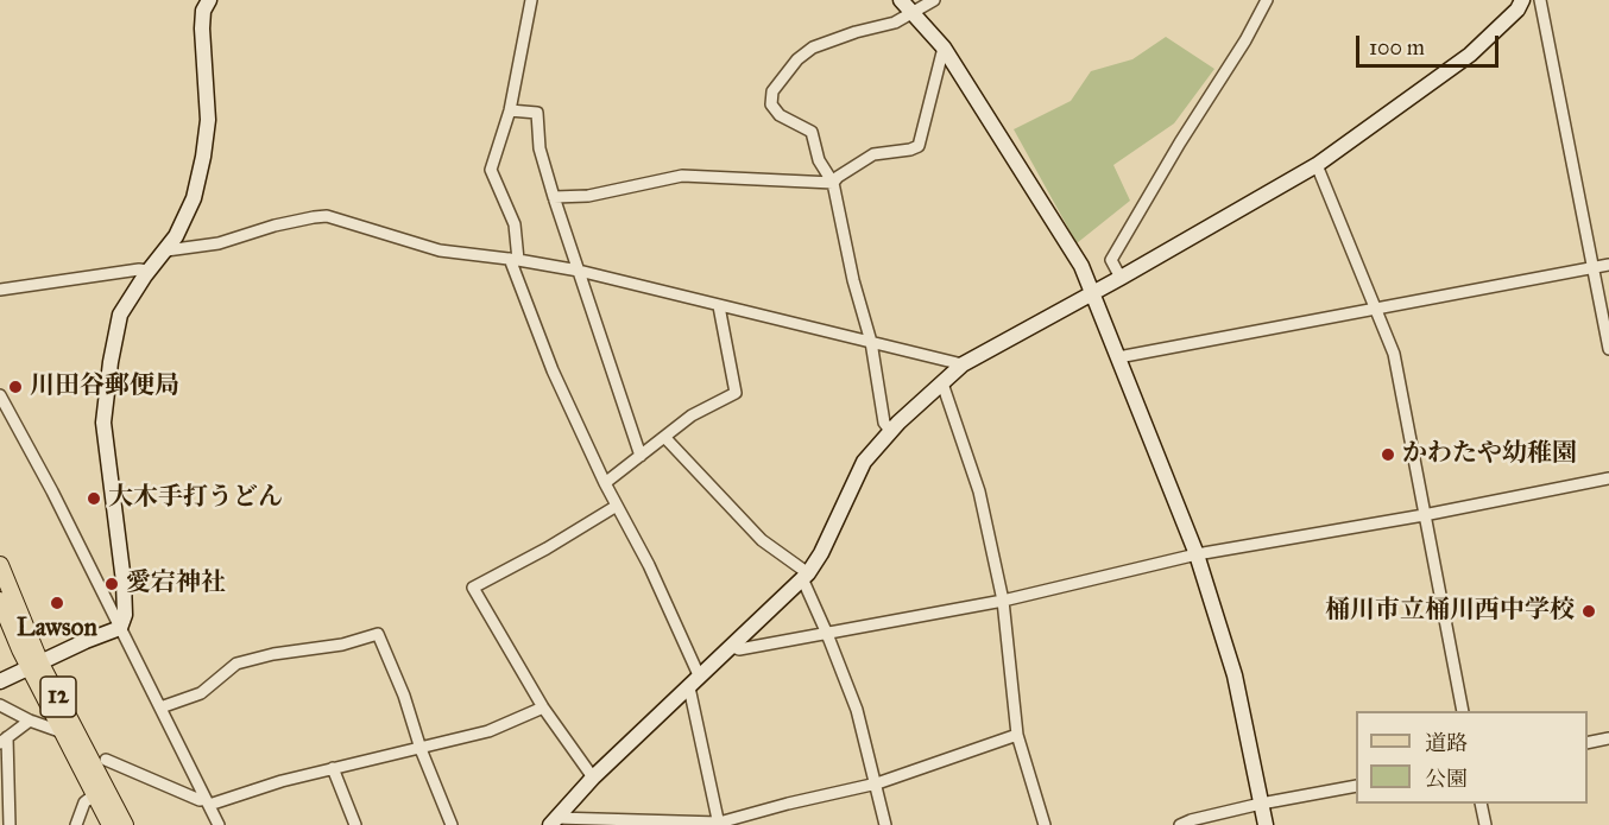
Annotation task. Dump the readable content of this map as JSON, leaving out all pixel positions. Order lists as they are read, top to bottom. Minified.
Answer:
{"streets":{"main road":["12"]},"places":["川田谷郵便局","かわたや幼稚園","大木手打うどん","愛宕神社","Lawson","桶川市立桶川西中学校"],"legend":["道路","公園"],"scale_bar":"100 m"}
